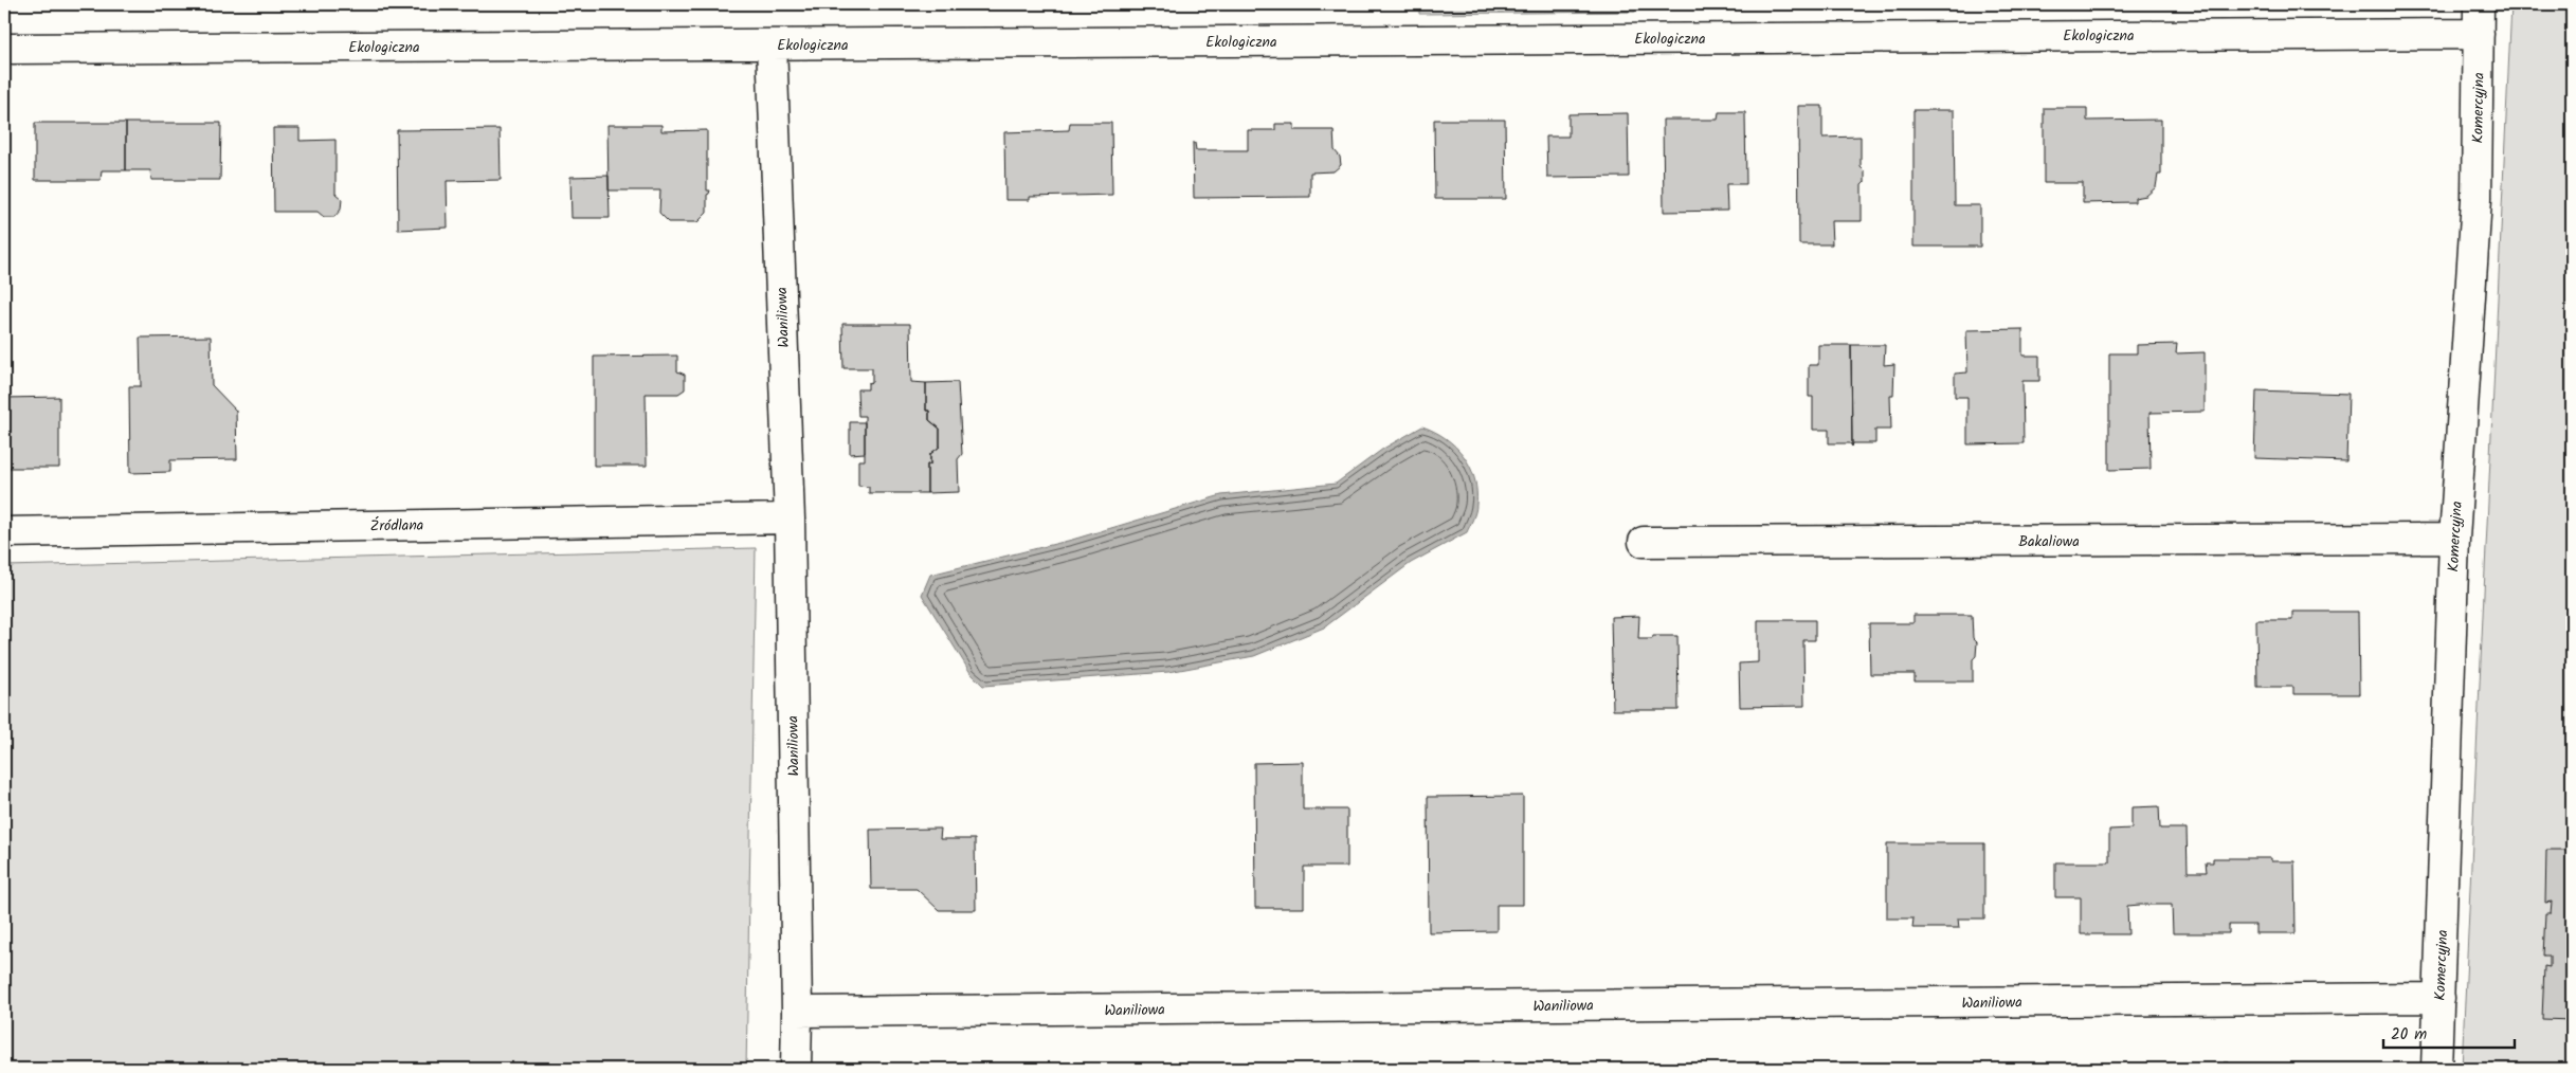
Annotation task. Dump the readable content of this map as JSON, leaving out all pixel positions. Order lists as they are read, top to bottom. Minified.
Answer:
{"streets":{"street":["Ekologiczna","Komercyjna","Waniliowa","Źródlana","Bakaliowa"]},"crossings":[["Ekologiczna","Komercyjna"],["Ekologiczna","Waniliowa"],["Komercyjna","Waniliowa"],["Komercyjna","Bakaliowa"],["Waniliowa","Źródlana"]],"scale_bar":"20 m"}
